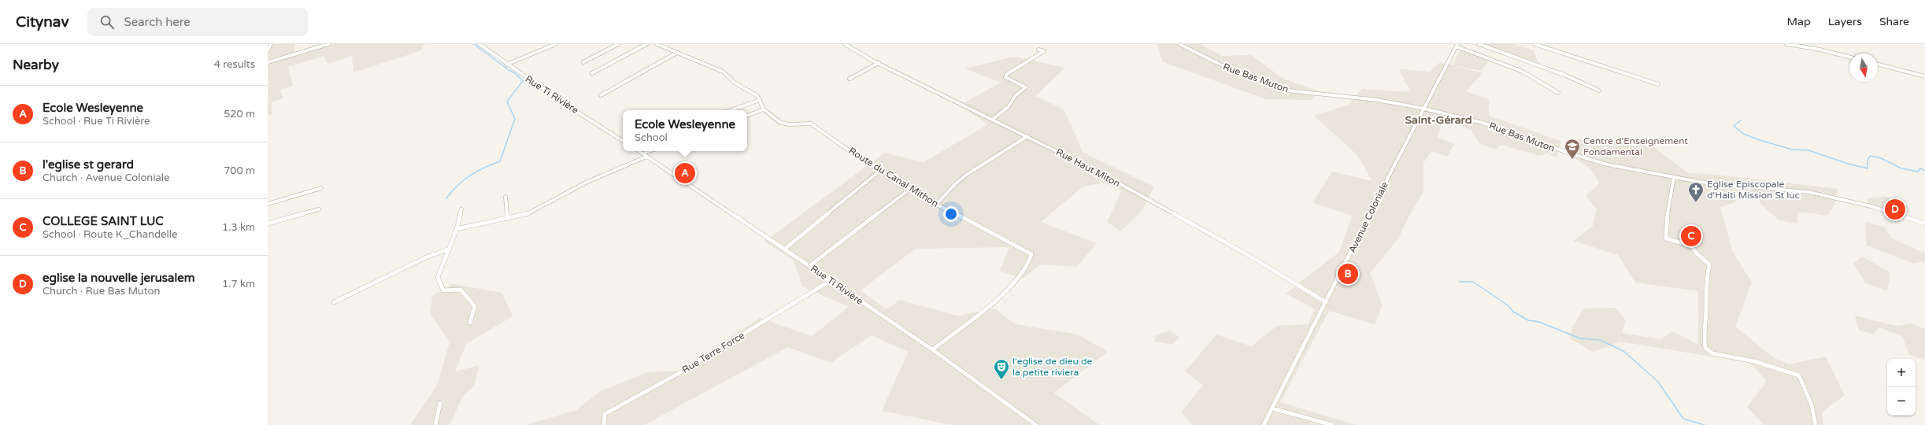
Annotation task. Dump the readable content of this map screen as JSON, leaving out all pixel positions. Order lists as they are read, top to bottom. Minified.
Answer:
{"streets":{"street":["Rue Bas Muton","Rue Ti Rivière","Rue Haut Miton","Route du Canal Mithon","Avenue Coloniale","Rue Terre Force"]},"crossings":[["Rue Bas Muton","Avenue Coloniale"],["Rue Ti Rivière","Route du Canal Mithon"],["Rue Ti Rivière","Rue Terre Force"],["Rue Haut Miton","Avenue Coloniale"]],"districts":["Saint-Gérard"],"places":{"school or university":["Centre d'Enseignement Fondamental"],"church":["Eglise Episcopale d'Haiti Mission St luc"],"theatre":["l'eglise de dieu de la petite riviera"]},"north":"bottom","page":{"header":"Citynav","search":"Search here","nav":["Map","Layers","Share"],"heading":["Nearby","4 results"],"list":[{"mark":"A","name":"Ecole Wesleyenne","note":"School · Rue Ti Rivière","value":"520 m"},{"mark":"B","name":"l'eglise st gerard","note":"Church · Avenue Coloniale","value":"700 m"},{"mark":"C","name":"COLLEGE SAINT LUC","note":"School · Route K_Chandelle","value":"1.3 km"},{"mark":"D","name":"eglise la nouvelle jerusalem","note":"Church · Rue Bas Muton","value":"1.7 km"}],"popup":["Ecole Wesleyenne","School"],"pins":["A","D","C","B"],"map_buttons":["+","−"]}}
